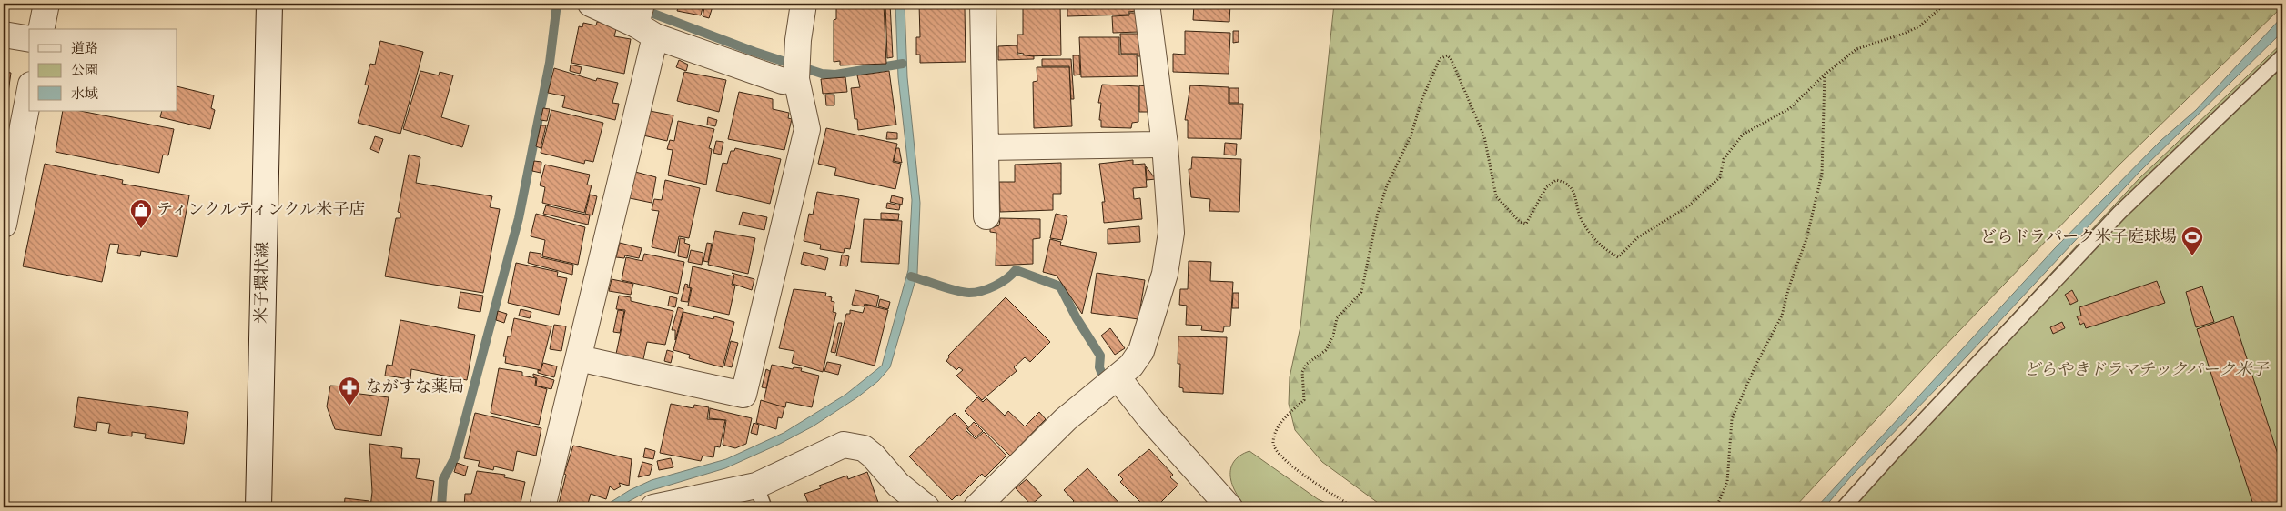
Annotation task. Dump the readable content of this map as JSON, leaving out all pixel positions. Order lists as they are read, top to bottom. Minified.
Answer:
{"streets":{"street":["米子環状線"]},"parks":["どらやきドラマチックパーク米子"],"places":{"shop":["ティンクルティンクル米子店"],"sports":["どらドラパーク米子庭球場"],"pharmacy":["ながすな薬局"]},"legend":["道路","公園","水域"]}
